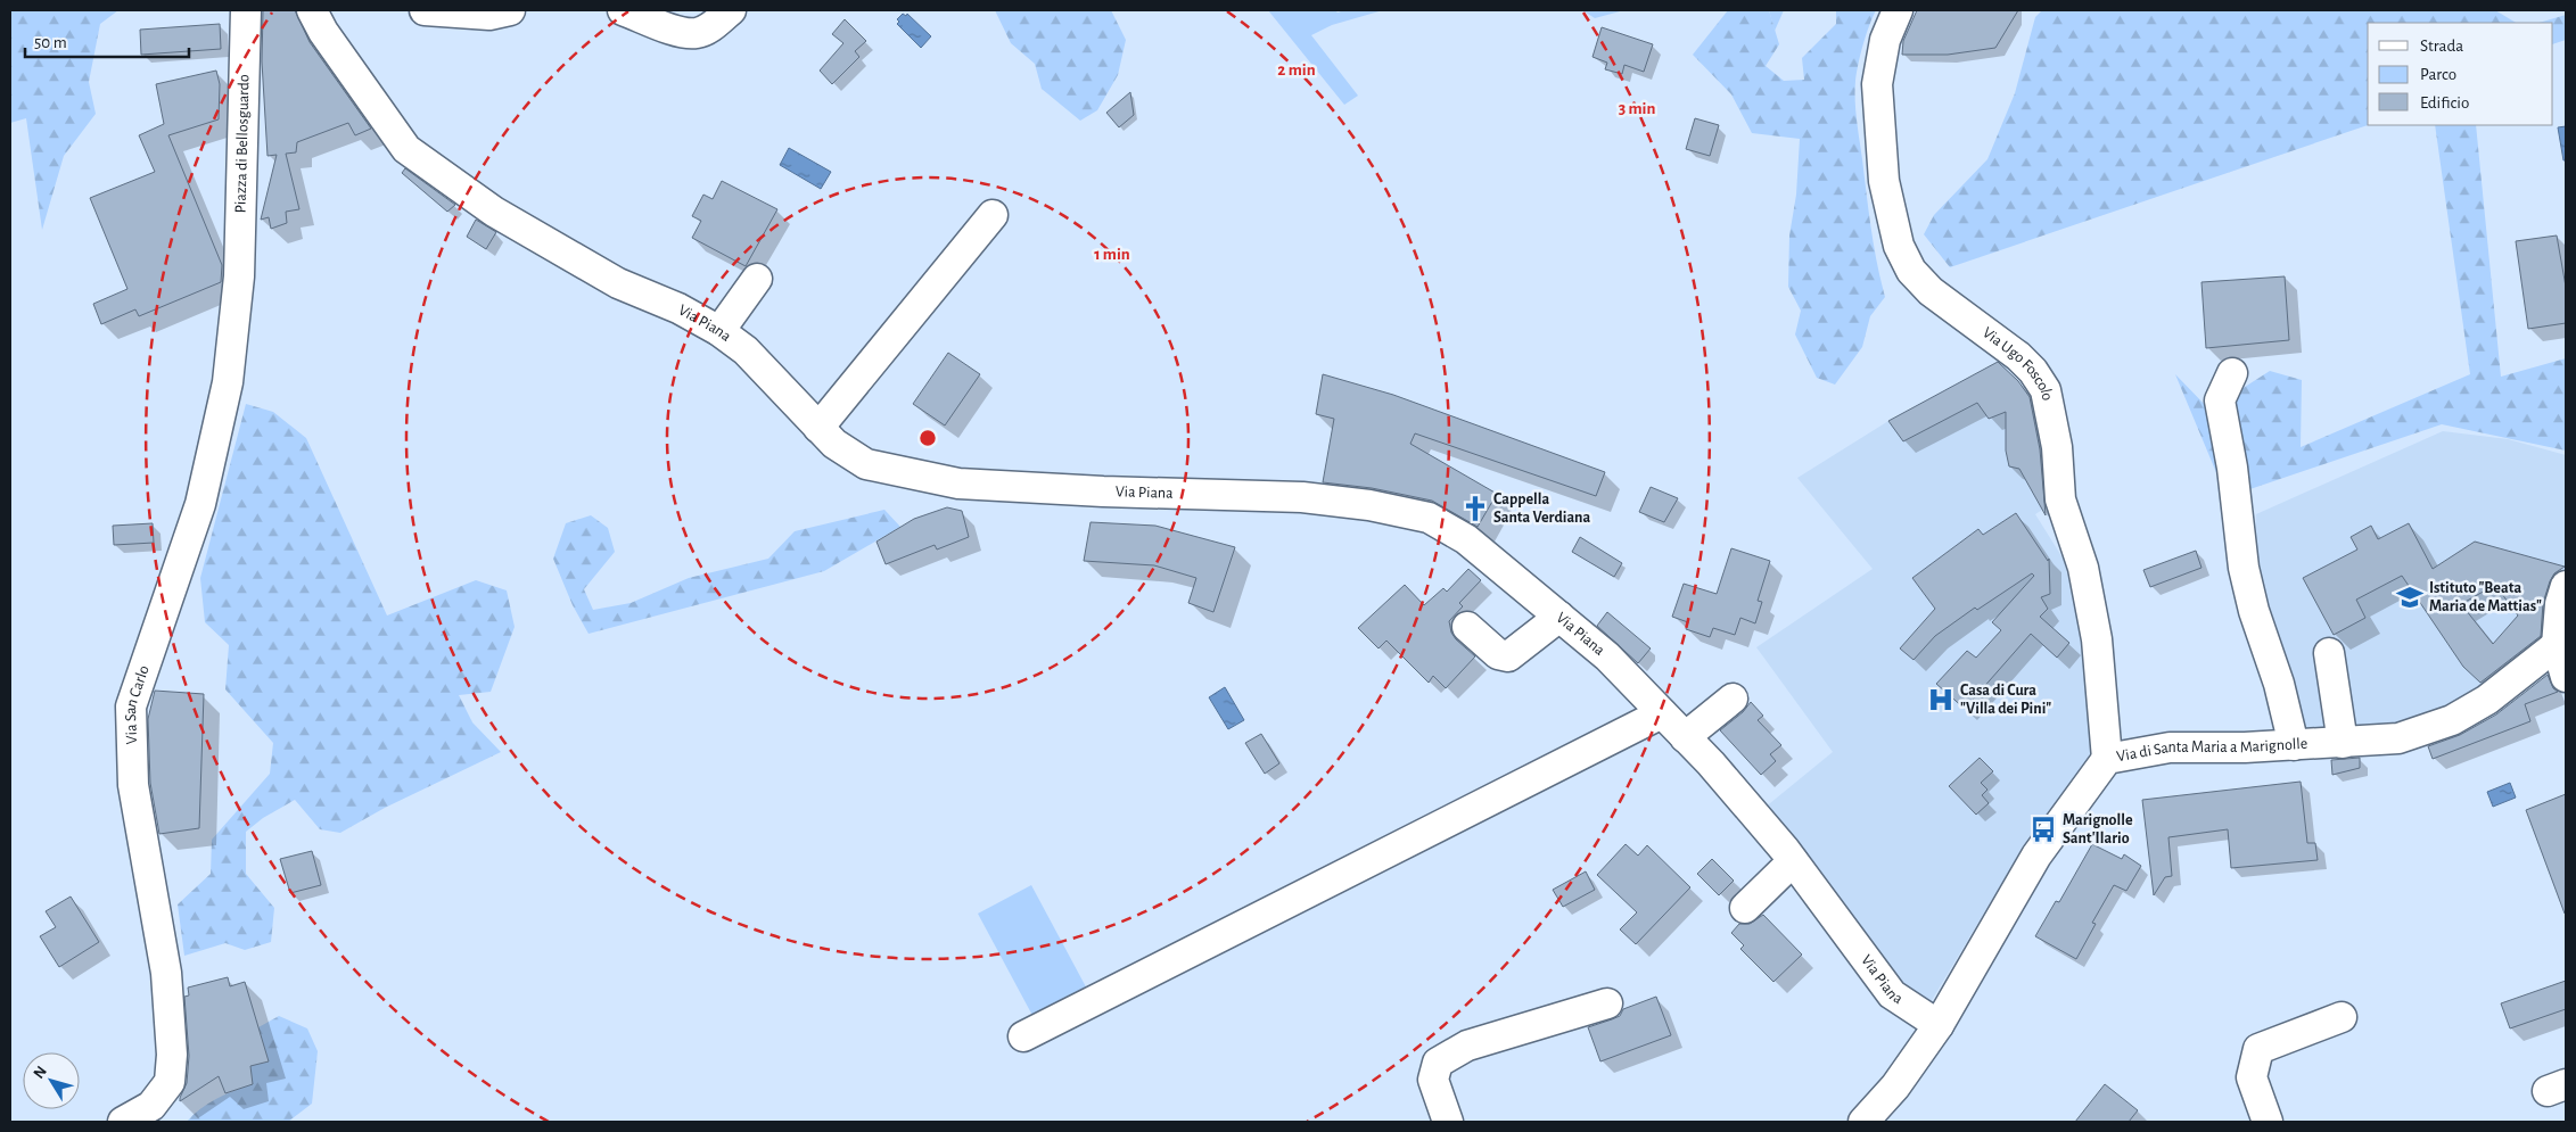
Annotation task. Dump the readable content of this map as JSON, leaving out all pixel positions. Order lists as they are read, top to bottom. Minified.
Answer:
{"streets":{"street":["Piazza di Bellosguardo","Via Piana","Via Ugo Foscolo","Via San Carlo","Via di Santa Maria a Marignolle"]},"crossings":[["Piazza di Bellosguardo","Via San Carlo"],["Via Piana","Via di Santa Maria a Marignolle"],["Via Ugo Foscolo","Via di Santa Maria a Marignolle"]],"places":{"church":["Cappella Santa Verdiana"],"school or university":["Istituto \"Beata Maria de Mattias\""],"hospital":["Casa di Cura \"Villa dei Pini\""],"bus stop":["Marignolle Sant'Ilario"]},"legend":["Strada","Parco","Edificio"],"scale_bar":"50 m","north":"top left","rings":["2 min","3 min","1 min"]}
